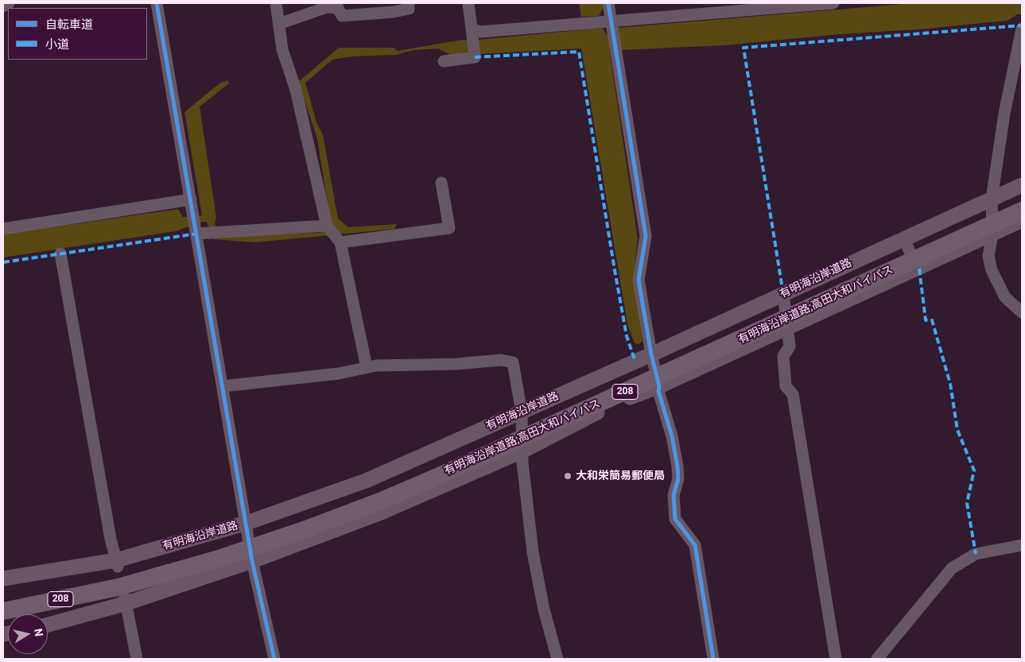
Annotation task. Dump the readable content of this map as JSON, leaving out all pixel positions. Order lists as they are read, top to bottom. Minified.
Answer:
{"streets":{"highway":["有明海沿岸道路;高田大和バイパス","208"],"main road":["有明海沿岸道路"]},"places":["大和栄簡易郵便局"],"legend":["自転車道","小道"],"north":"right"}
